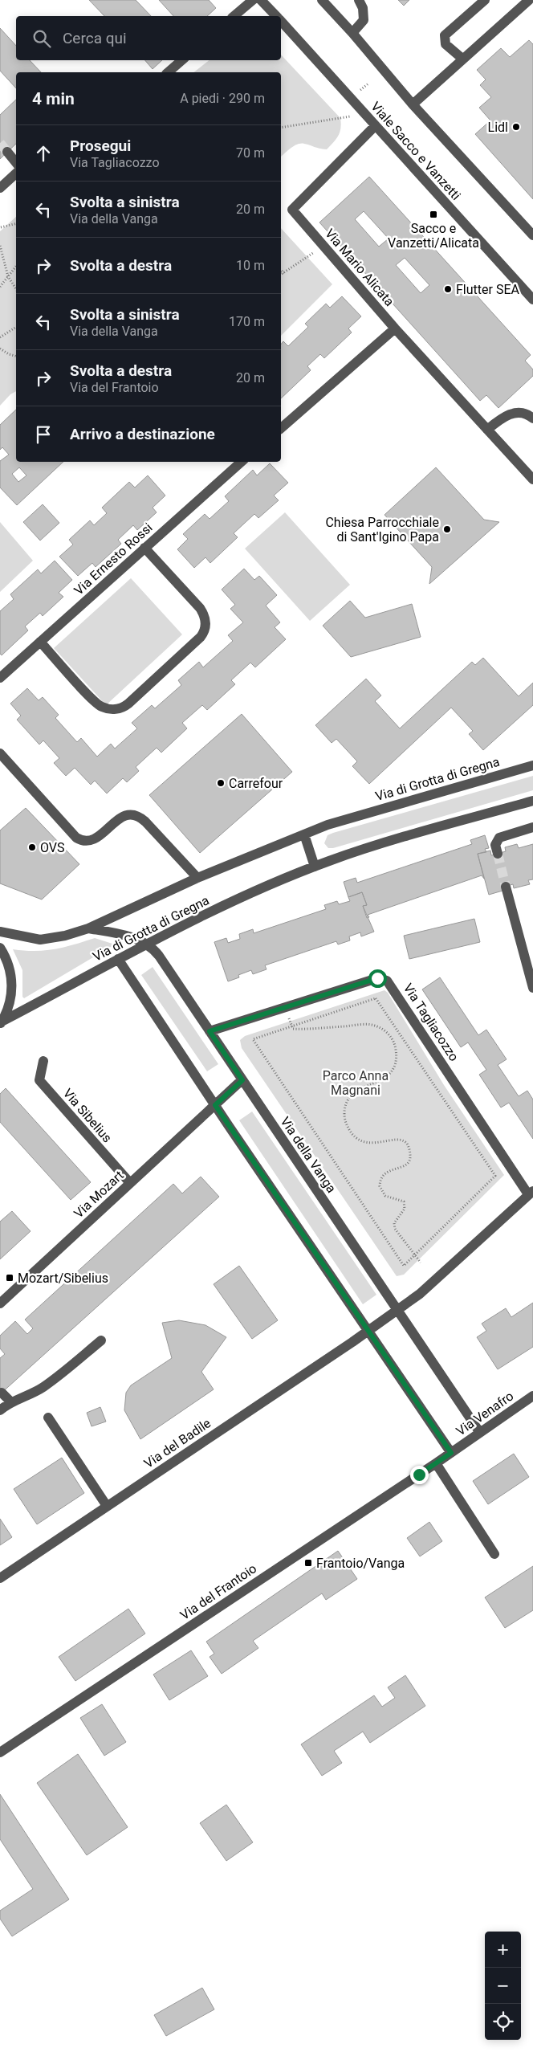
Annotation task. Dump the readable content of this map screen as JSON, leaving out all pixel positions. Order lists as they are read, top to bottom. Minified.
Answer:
{"streets":{"street":["Viale Sacco e Vanzetti","Via Mario Alicata","Via Ernesto Rossi","Via di Grotta di Gregna","Via Tagliacozzo","Via Sibelius","Via della Vanga","Via Mozart","Via Venafro","Via del Badile","Via del Frantoio"]},"crossings":[["Viale Sacco e Vanzetti","Via Mario Alicata"],["Via di Grotta di Gregna","Via della Vanga"],["Via Tagliacozzo","Via della Vanga"],["Via Tagliacozzo","Via del Badile"],["Via Sibelius","Via Mozart"],["Via della Vanga","Via Mozart"],["Via della Vanga","Via Venafro"],["Via della Vanga","Via del Badile"],["Via Venafro","Via del Frantoio"]],"parks":["Parco Anna Magnani"],"places":{"other":["Lidl","Flutter SEA","Chiesa Parrocchiale di Sant'Igino Papa","Carrefour","OVS"],"transit":["Sacco e Vanzetti/Alicata","Mozart/Sibelius","Frantoio/Vanga"]},"page":{"search":"Cerca qui","heading":["4 min","A piedi · 290 m"],"list":[["Prosegui","Via Tagliacozzo","70 m"],["Svolta a sinistra","Via della Vanga","20 m"],["Svolta a destra","10 m"],["Svolta a sinistra","Via della Vanga","170 m"],["Svolta a destra","Via del Frantoio","20 m"],"Arrivo a destinazione"],"map_buttons":["+","−"]}}
